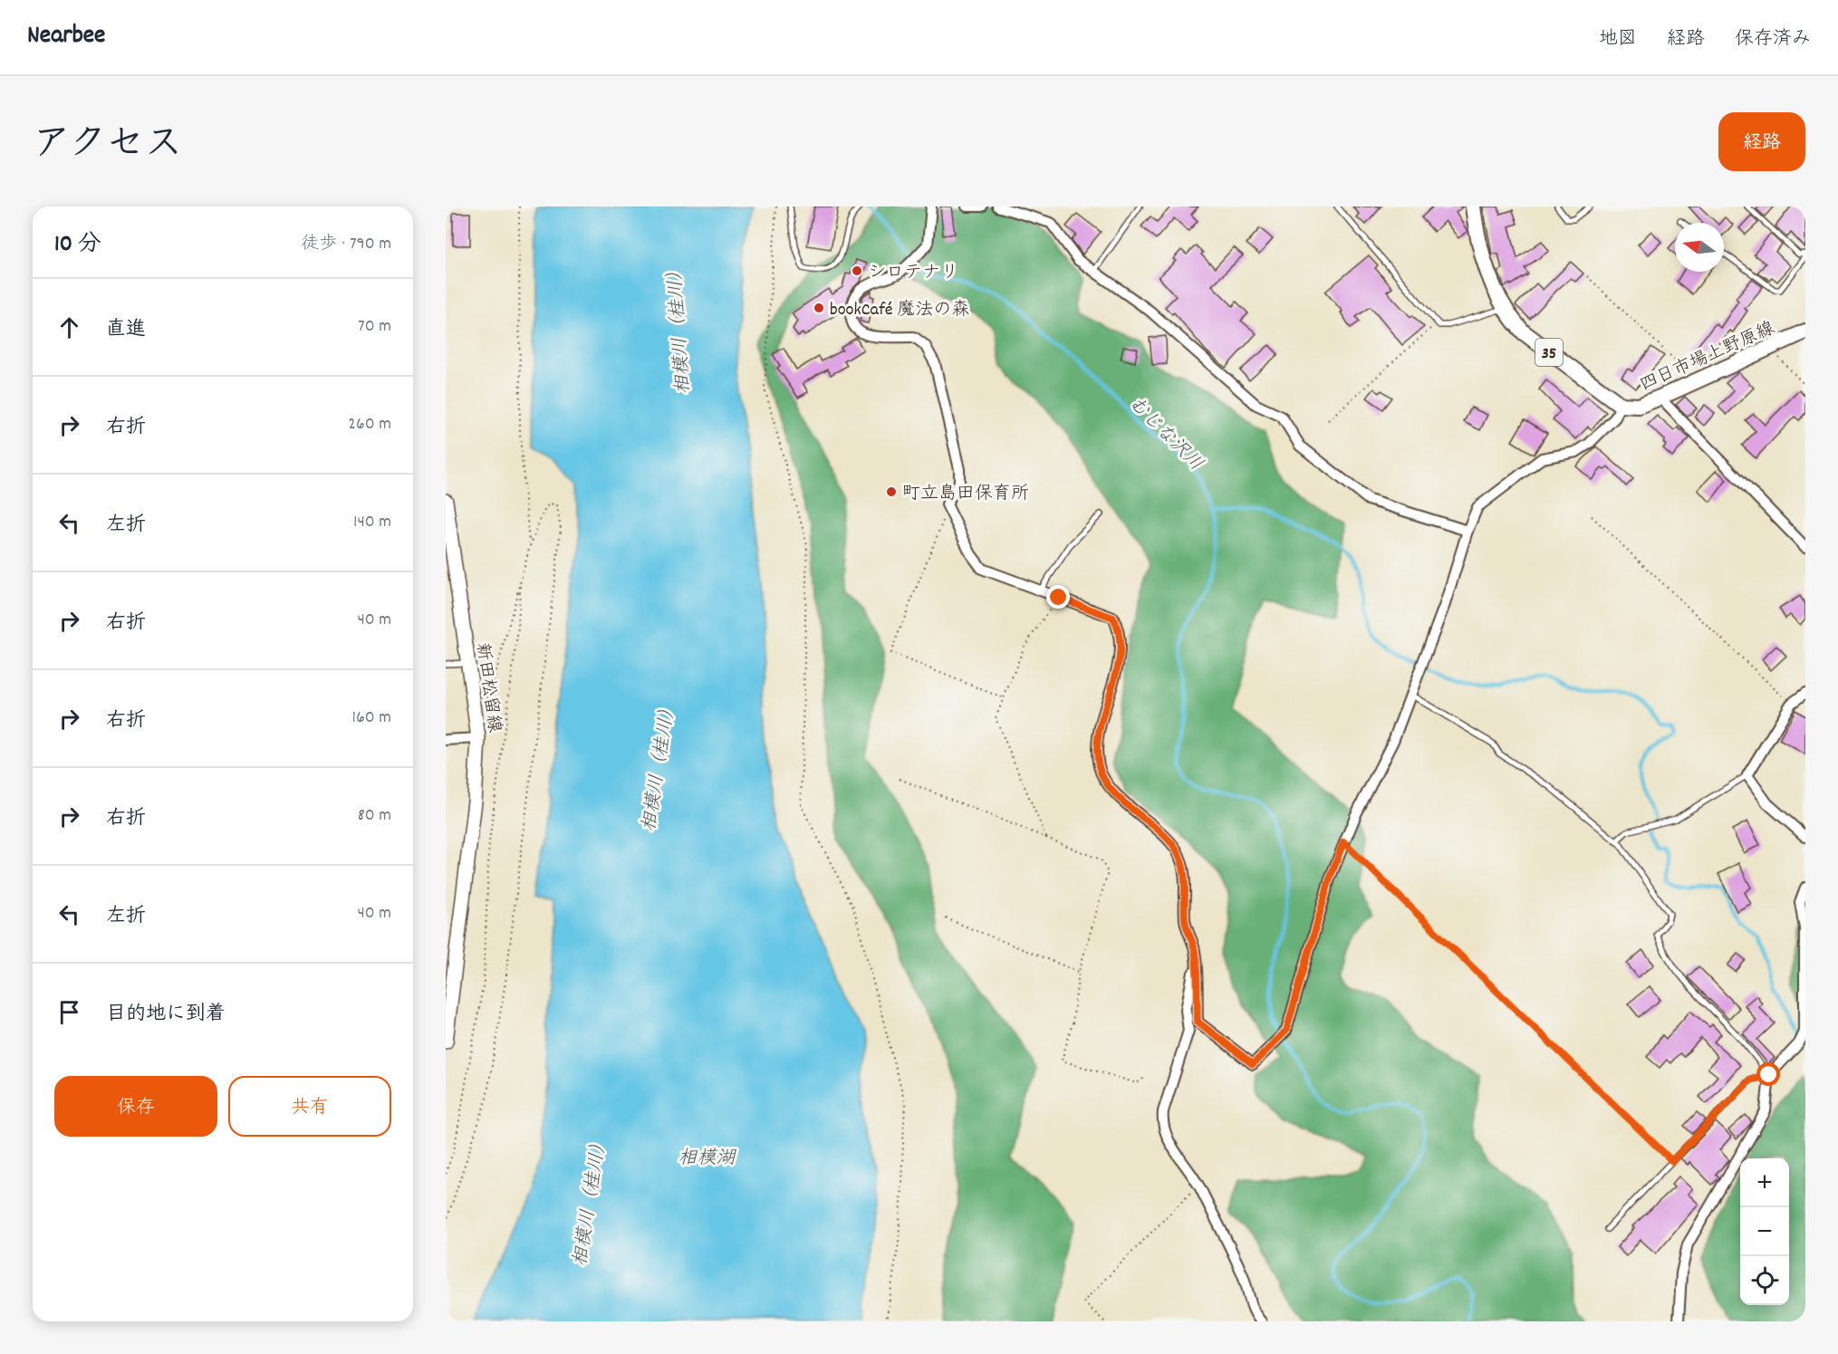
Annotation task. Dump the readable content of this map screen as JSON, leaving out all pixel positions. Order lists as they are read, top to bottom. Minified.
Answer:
{"streets":{"main road":["35","四日市場上野原線","新田松留線"]},"crossings":[["35","四日市場上野原線"]],"water":["相模川（桂川）","むじな沢川","相模湖"],"places":["シロテナリ","bookCafé 魔法の森","町立島田保育所"],"north":"left","page":{"header":"Nearbee","nav":["地図","経路","保存済み"],"title":"アクセス","buttons":["経路",["保存","共有"]],"heading":["10 分","徒歩 · 790 m"],"list":[["直進","70 m"],["右折","260 m"],["左折","140 m"],["右折","40 m"],["右折","160 m"],["右折","80 m"],["左折","40 m"],"目的地に到着"],"map_buttons":["+","−"]}}
